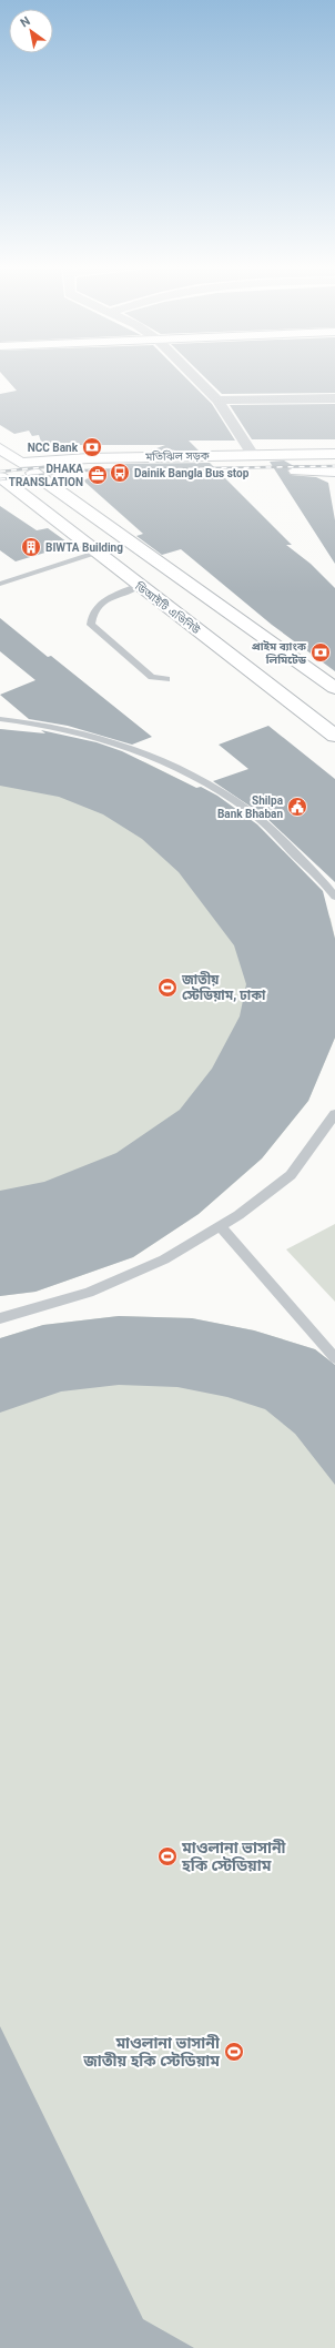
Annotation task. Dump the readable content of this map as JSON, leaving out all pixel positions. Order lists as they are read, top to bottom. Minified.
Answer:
{"streets":{"main road":["মতিঝিল সড়ক","ডিআইটি এভিনিউ"]},"crossings":[["মতিঝিল সড়ক","ডিআইটি এভিনিউ"]],"places":{"bank":["NCC Bank","প্রাইম ব্যাংক লিমিটেড"],"bus stop":["Dainik Bangla Bus stop"],"office":["DHAKA TRANSLATION"],"building":["BIWTA Building"],"public building":["Shilpa Bank Bhaban"],"sports":["জাতীয় স্টেডিয়াম, ঢাকা","মাওলানা ভাসানী হকি স্টেডিয়াম","মাওলানা ভাসানী জাতীয় হকি স্টেডিয়াম"]},"north":"top left"}
